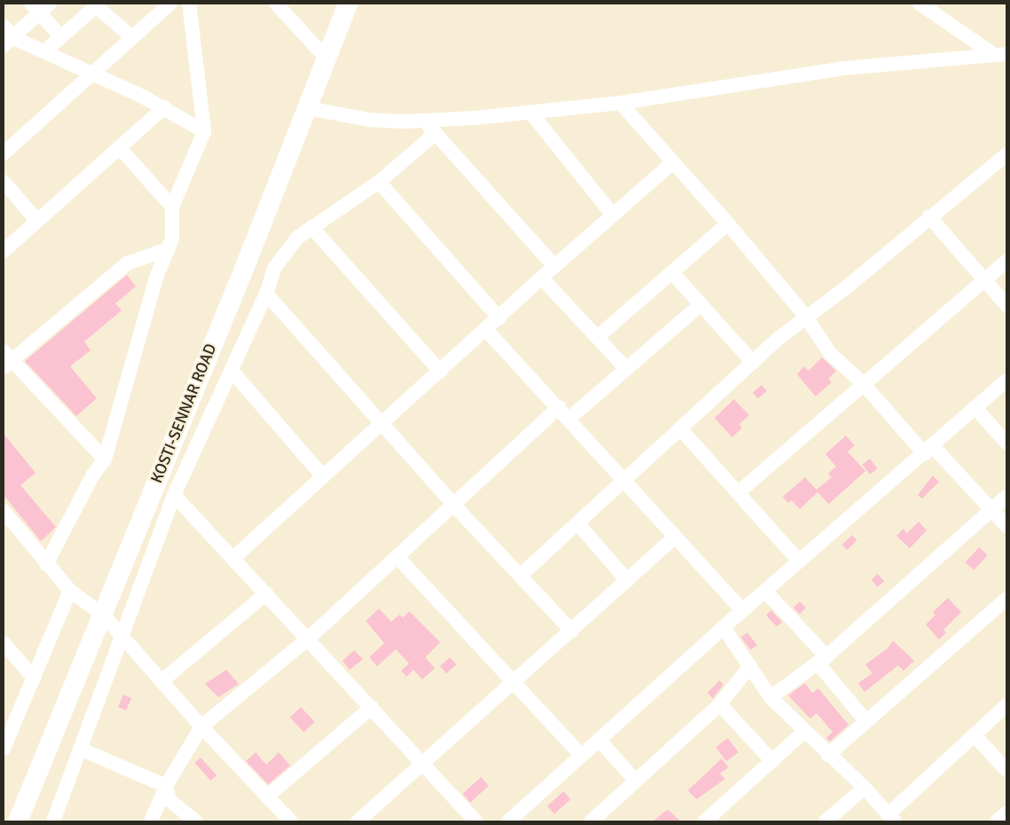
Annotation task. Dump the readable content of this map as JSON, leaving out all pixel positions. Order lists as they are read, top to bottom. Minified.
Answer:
{"streets":{"highway":["KOSTI-SENNAR ROAD"]}}
